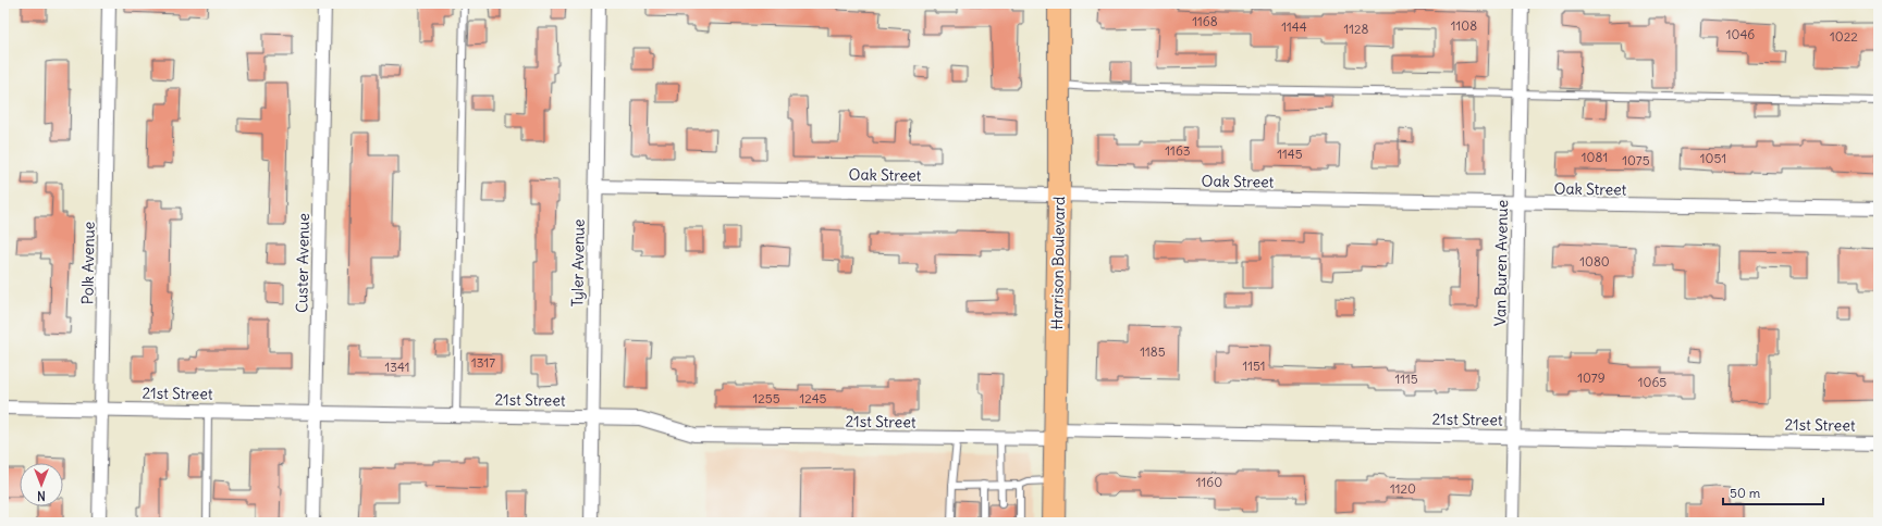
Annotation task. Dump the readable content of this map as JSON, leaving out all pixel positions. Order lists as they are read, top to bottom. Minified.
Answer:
{"streets":{"main road":["Harrison Boulevard"],"street":["Oak Street","Polk Avenue","Custer Avenue","Tyler Avenue","Van Buren Avenue","21st Street"]},"crossings":[["Oak Street","Tyler Avenue"],["Oak Street","Harrison Boulevard"],["Oak Street","Van Buren Avenue"],["Polk Avenue","21st Street"],["Custer Avenue","21st Street"],["Tyler Avenue","21st Street"],["Harrison Boulevard","21st Street"],["Van Buren Avenue","21st Street"]],"house_numbers":["1168","1108","1144","1128","1046","1022","1163","1145","1081","1051","1075","1080","1185","1317","1151","1341","1079","1115","1065","1255","1245","1160","1120"],"scale_bar":"50 m","north":"bottom"}
